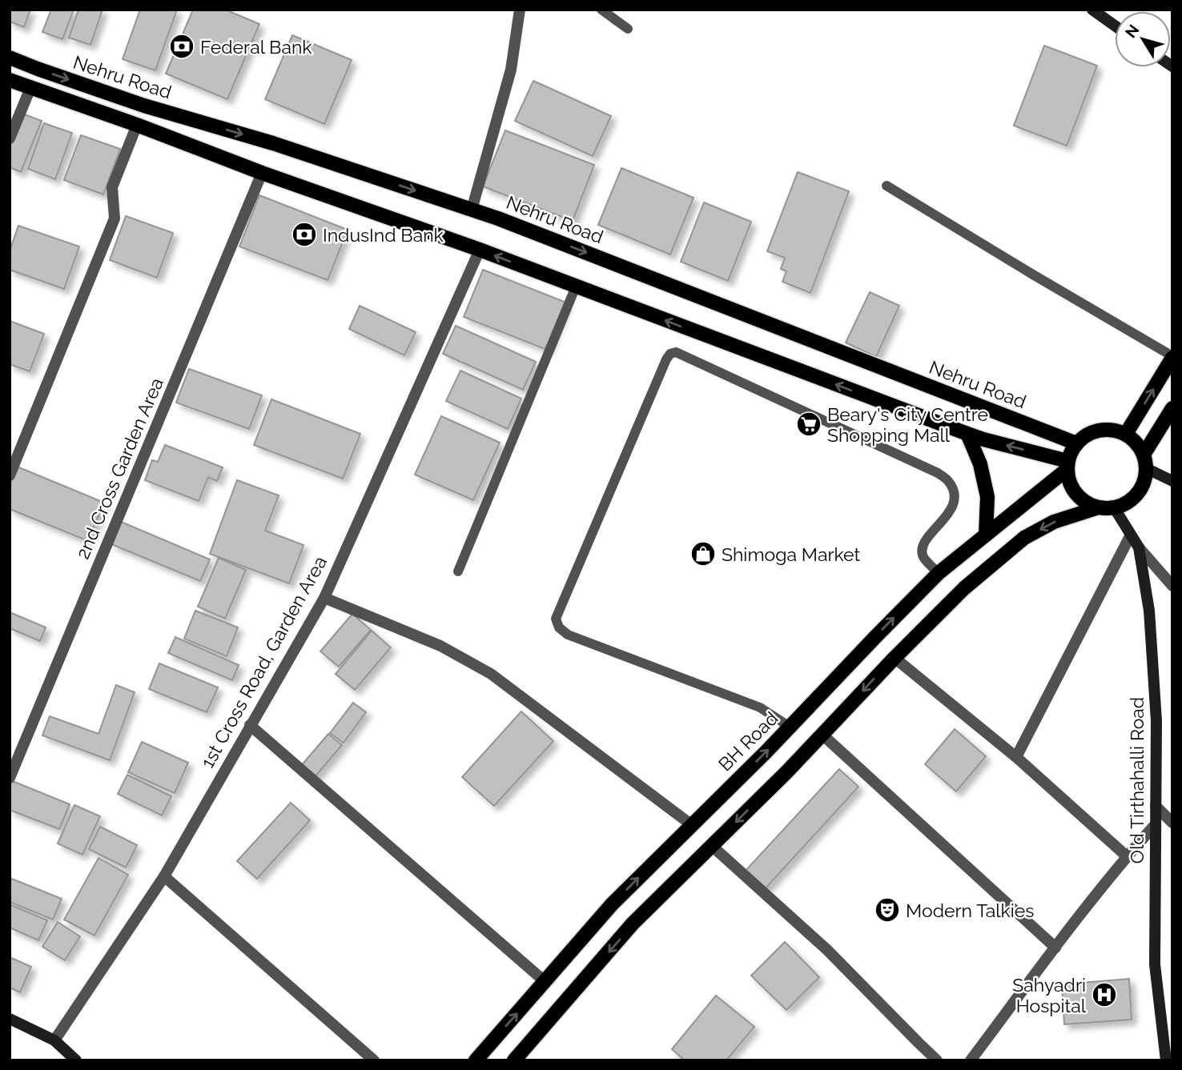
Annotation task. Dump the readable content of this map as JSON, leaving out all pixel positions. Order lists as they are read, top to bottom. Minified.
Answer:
{"streets":{"main road":["Nehru Road","BH Road","Old Tirthahalli Road"],"street":["2nd Cross Garden Area","1st Cross Road, Garden Area"]},"crossings":[["Nehru Road","BH Road"],["Nehru Road","Old Tirthahalli Road"],["BH Road","Old Tirthahalli Road"]],"places":{"bank":["Federal Bank","IndusInd Bank"],"supermarket":["Beary's City Centre Shopping Mall"],"shop":["Shimoga Market"],"theatre":["Modern Talkies"],"hospital":["Sahyadri Hospital"]},"north":"top left"}
